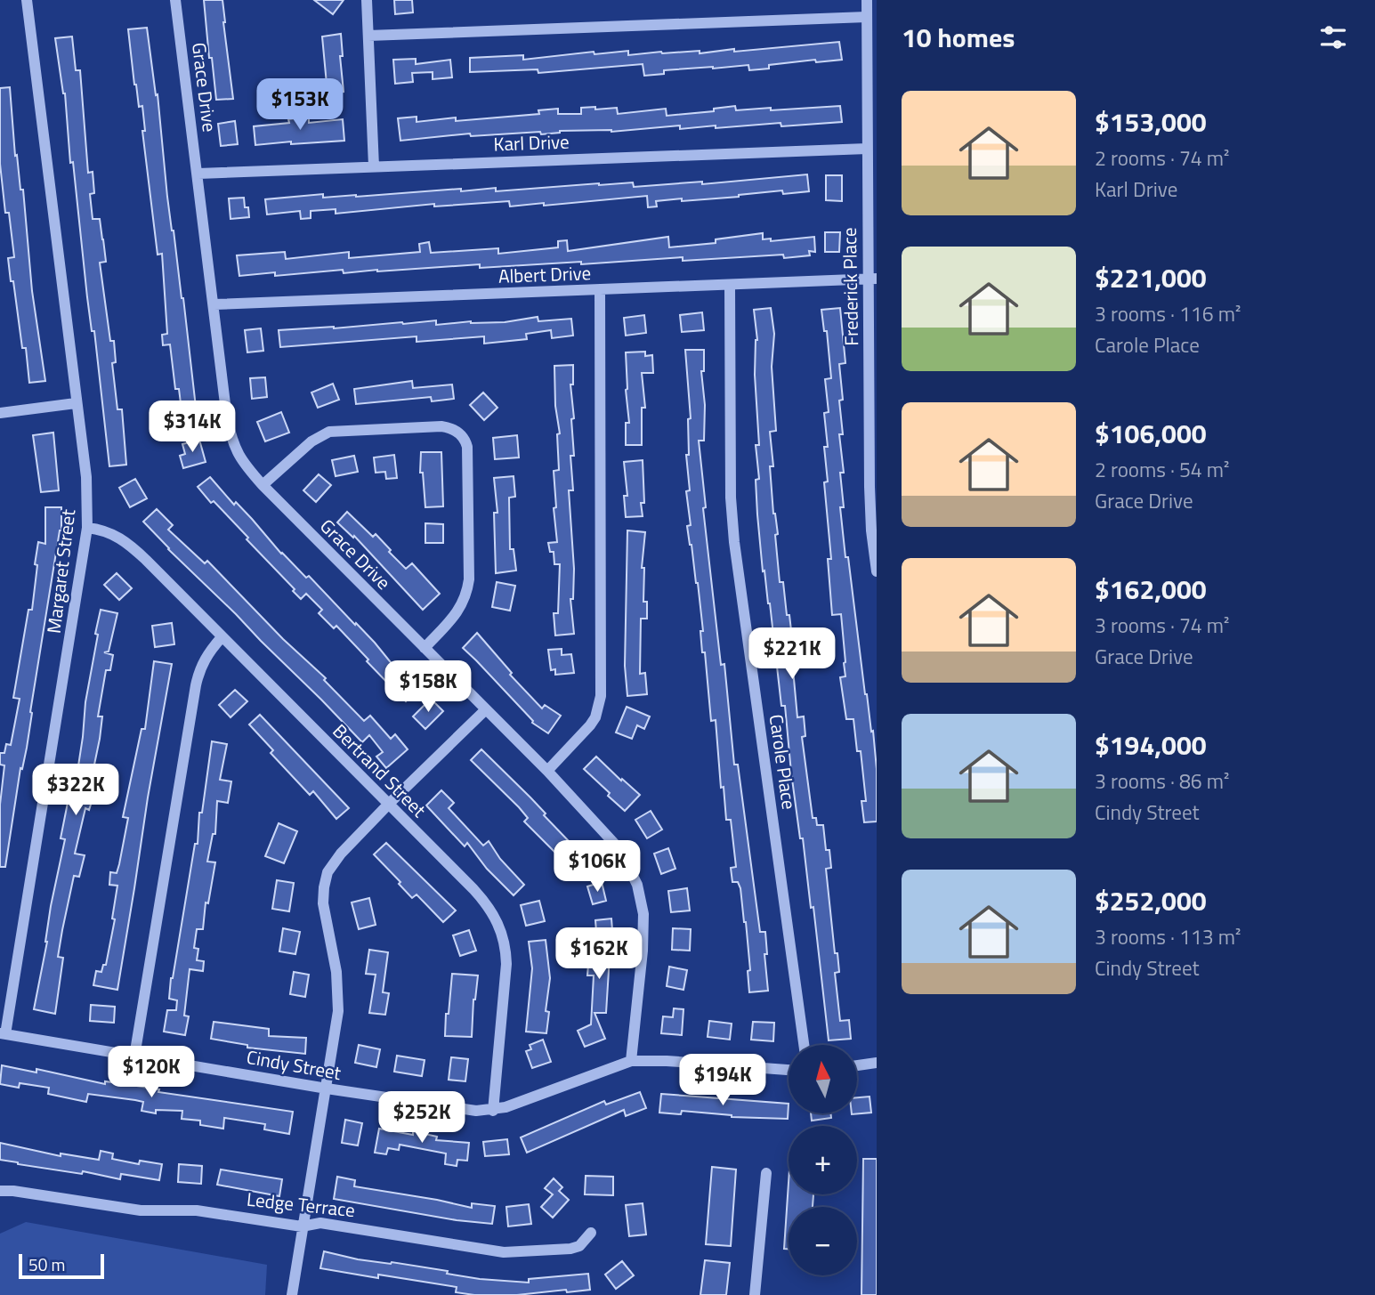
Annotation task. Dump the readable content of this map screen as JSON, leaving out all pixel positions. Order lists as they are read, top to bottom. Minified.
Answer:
{"streets":{"street":["Grace Drive","Karl Drive","Albert Drive","Frederick Place","Margaret Street","Carole Place","Bertrand Street","Cindy Street","Ledge Terrace"]},"crossings":[["Grace Drive","Karl Drive"],["Grace Drive","Albert Drive"],["Grace Drive","Cindy Street"],["Karl Drive","Frederick Place"],["Albert Drive","Frederick Place"],["Albert Drive","Carole Place"],["Margaret Street","Bertrand Street"],["Margaret Street","Cindy Street"],["Bertrand Street","Cindy Street"]],"scale_bar":"50 m","north":"top","page":{"heading":"10 homes","list":[{"name":"$153,000","note":"2 rooms · 74 m² · Karl Drive"},{"name":"$221,000","note":"3 rooms · 116 m² · Carole Place"},{"name":"$106,000","note":"2 rooms · 54 m² · Grace Drive"},{"name":"$162,000","note":"3 rooms · 74 m² · Grace Drive"},{"name":"$194,000","note":"3 rooms · 86 m² · Cindy Street"},{"name":"$252,000","note":"3 rooms · 113 m² · Cindy Street"}],"price":["$153K","$314K","$221K","$158K","$322K","$106K","$162K","$120K","$194K","$252K"],"map_buttons":["+","−"],"scale":"50 m"}}
